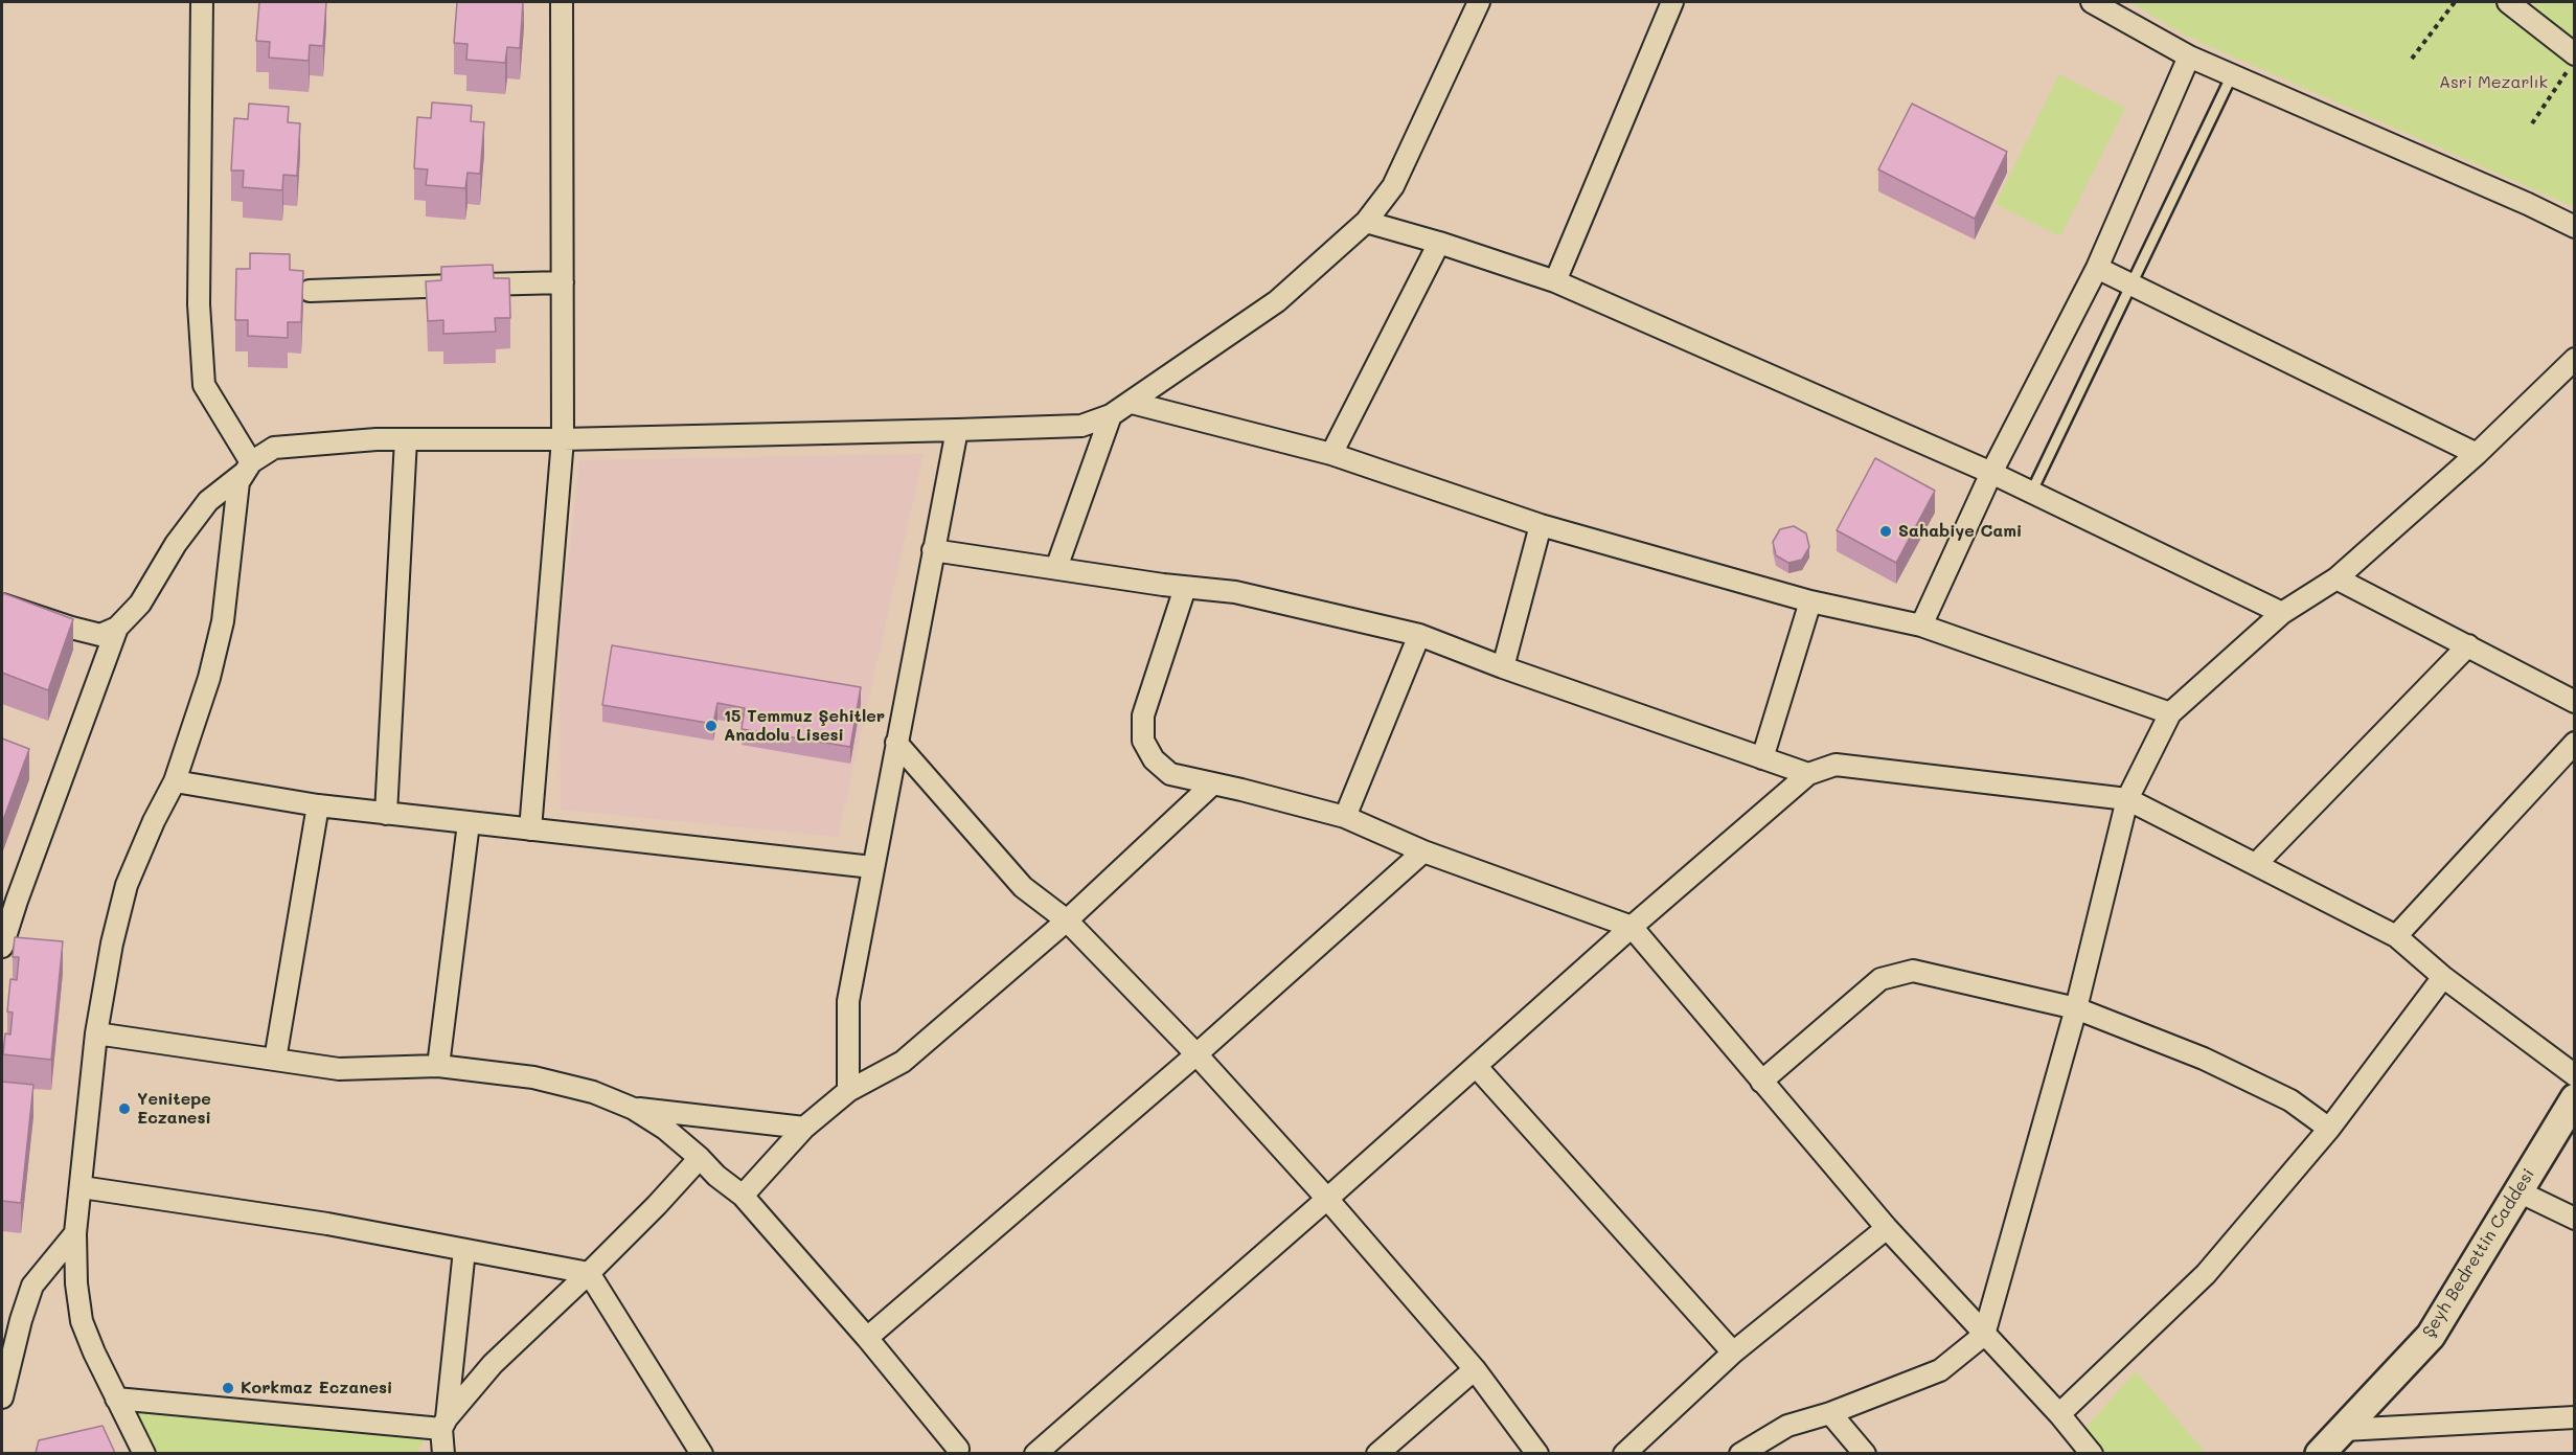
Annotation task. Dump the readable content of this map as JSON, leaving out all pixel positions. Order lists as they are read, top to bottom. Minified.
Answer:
{"streets":{"main road":["Şeyh Bedrettin Caddesi"]},"parks":["Asri Mezarlık"],"places":["Sahabiye Cami","15 Temmuz Şehitler Anadolu Lisesi","Yenitepe Eczanesi","Korkmaz Eczanesi"]}
